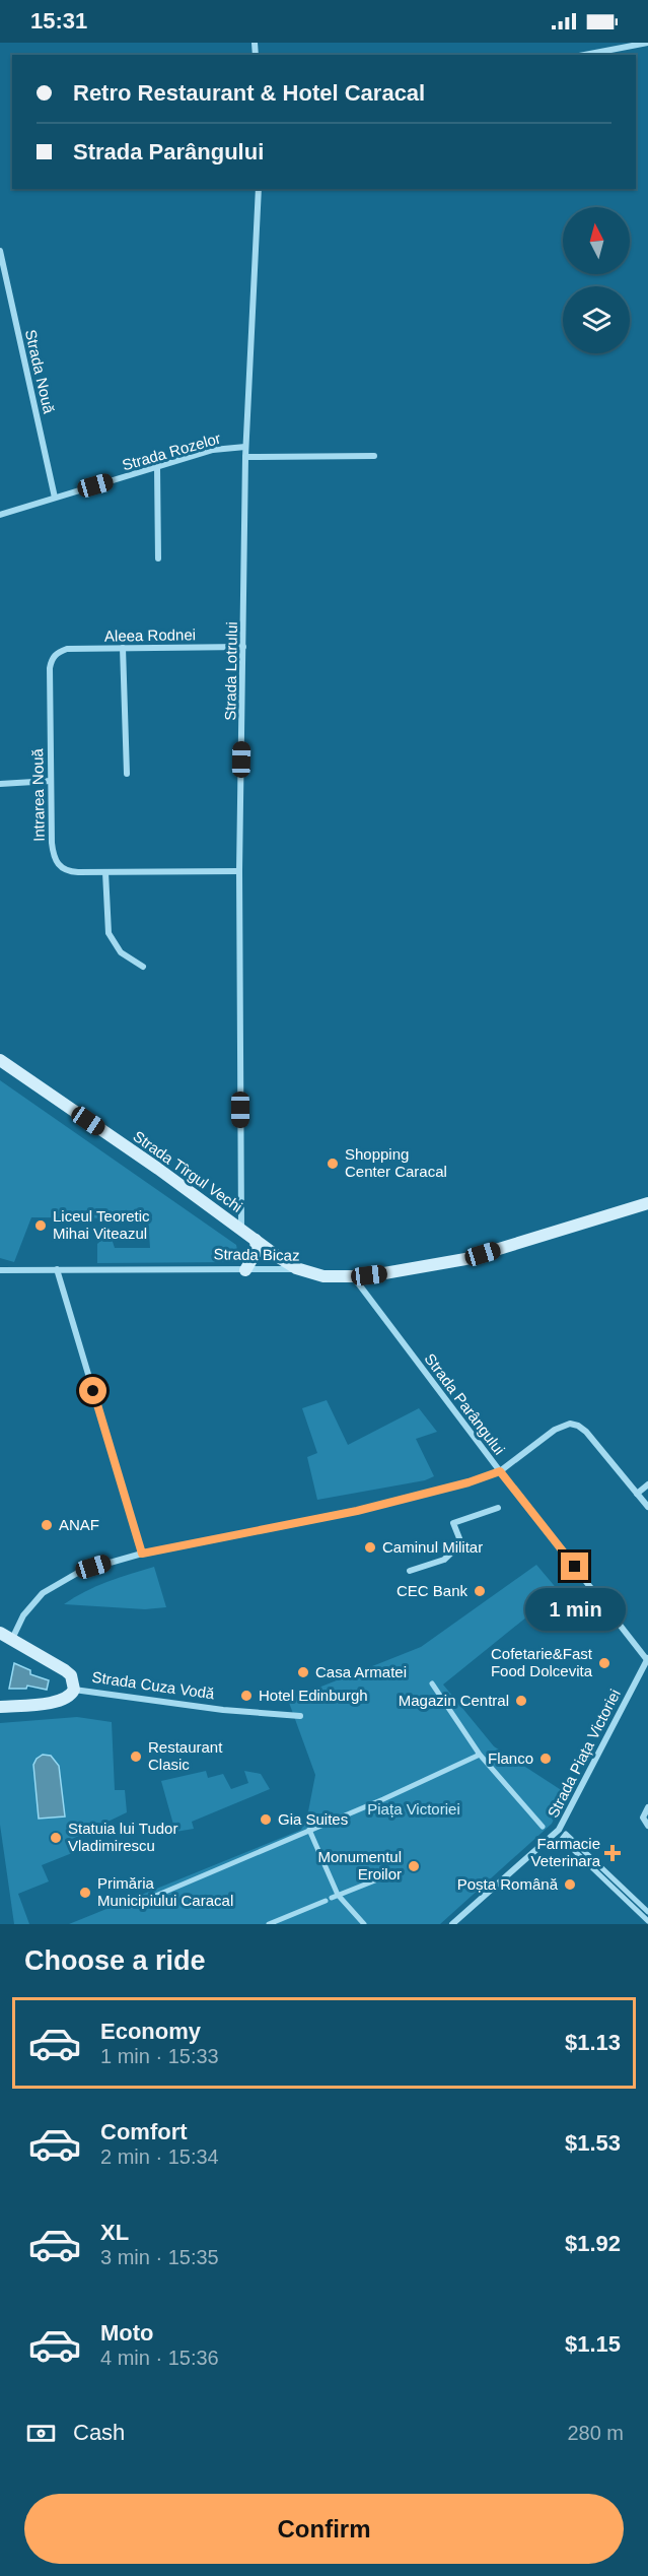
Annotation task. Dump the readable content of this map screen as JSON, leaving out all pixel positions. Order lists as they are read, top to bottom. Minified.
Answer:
{"streets":{"main road":["Strada Tîrgul Vechi","Strada Bicaz","Strada Cuza Vodă"],"street":["Strada Nouă","Strada Rozelor","Aleea Rodnei","Strada Lotrului","Intrarea Nouă","Strada Parângului","Strada Piața Victoriei"]},"crossings":[["Strada Nouă","Strada Rozelor"],["Strada Rozelor","Strada Lotrului"],["Aleea Rodnei","Strada Lotrului"],["Aleea Rodnei","Intrarea Nouă"],["Strada Lotrului","Intrarea Nouă"],["Strada Lotrului","Strada Tîrgul Vechi"],["Strada Tîrgul Vechi","Strada Bicaz"],["Strada Bicaz","Strada Parângului"],["Strada Parângului","Strada Piața Victoriei"]],"parks":["Piața Victoriei"],"places":{"other":["Shopping Center Caracal","Liceul Teoretic Mihai Viteazul","ANAF","Caminul Militar","CEC Bank","Cofetarie&Fast Food Dolcevita","Casa Armatei","Hotel Edinburgh","Magazin Central","Restaurant Clasic","Flanco","Gia Suites","Statuia lui Tudor Vladimirescu","Monumentul Eroilor","Poșta Română","Primăria Municipiului Caracal"],"health":["Farmacie Veterinara"]},"north":"top","page":{"status":"15:31","banner":["Retro Restaurant & Hotel Caracal","Strada Parângului"],"bubble":"1 min","heading":"Choose a ride","list":[{"name":"Economy","note":"1 min · 15:33","value":"$1.13"},{"name":"Comfort","note":"2 min · 15:34","value":"$1.53"},{"name":"XL","note":"3 min · 15:35","value":"$1.92"},{"name":"Moto","note":"4 min · 15:36","value":"$1.15"}],"pay":["Cash","280 m"],"buttons":"Confirm"}}
